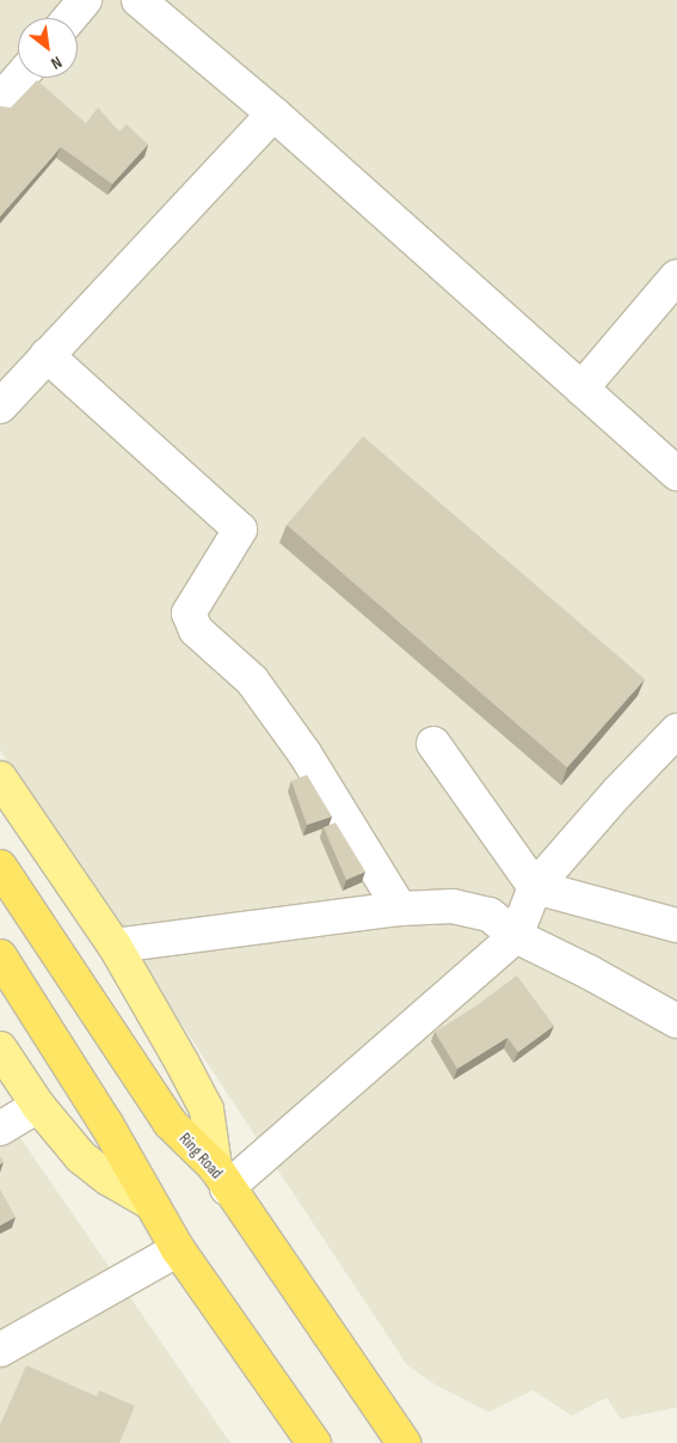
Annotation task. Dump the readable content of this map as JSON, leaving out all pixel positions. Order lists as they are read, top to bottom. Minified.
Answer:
{"streets":{"highway":["Ring Road"]},"north":"bottom right"}
